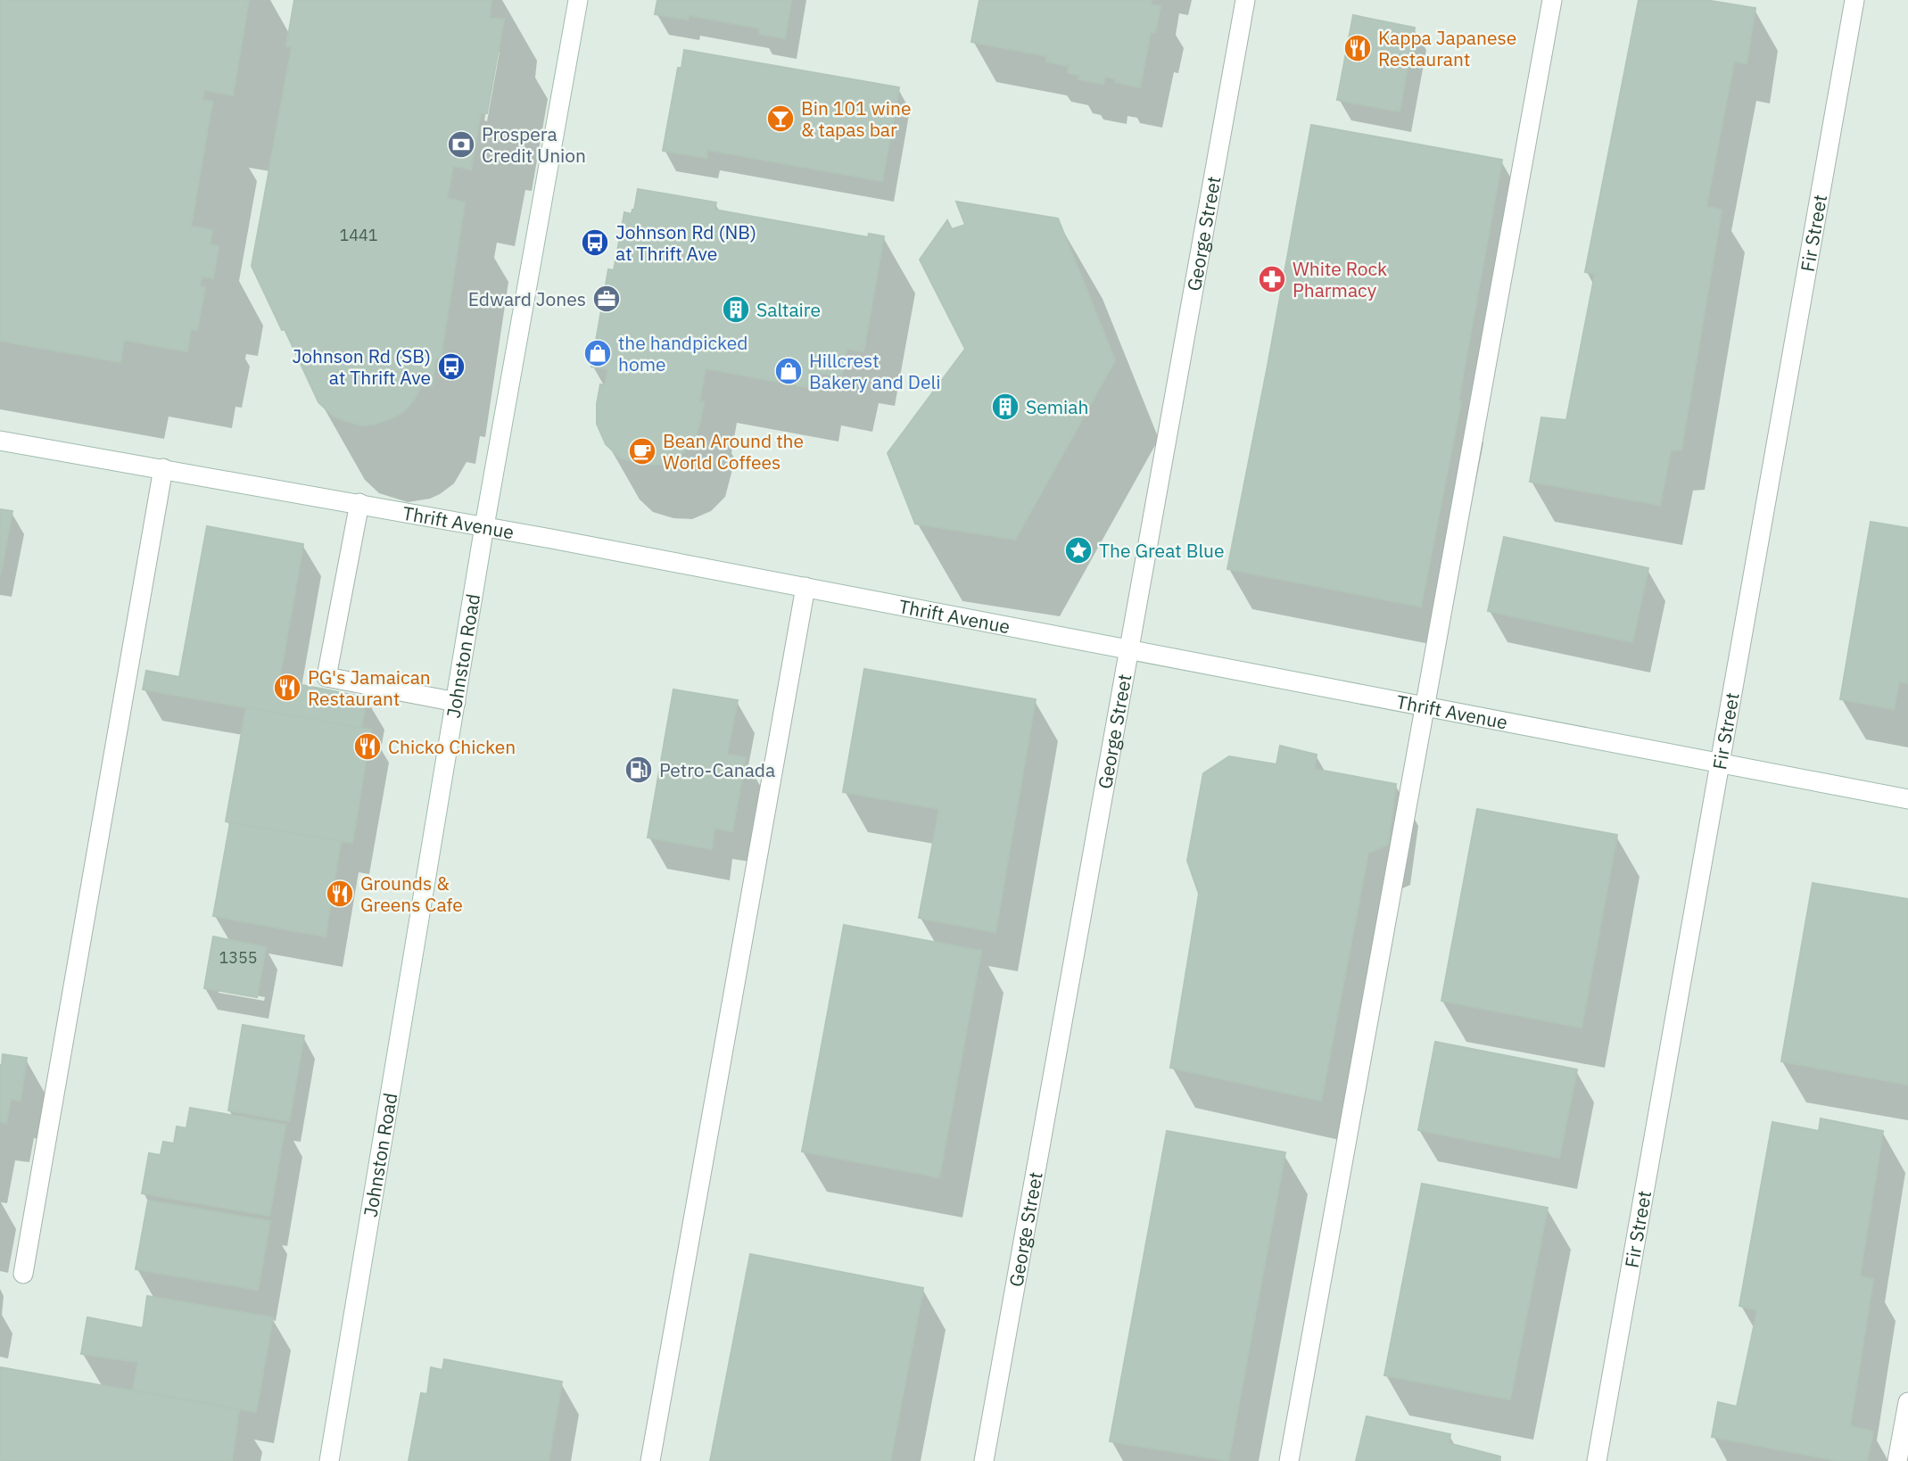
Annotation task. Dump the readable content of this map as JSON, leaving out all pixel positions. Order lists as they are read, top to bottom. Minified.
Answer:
{"streets":{"street":["George Street","Fir Street","Thrift Avenue","Johnston Road"]},"crossings":[["George Street","Thrift Avenue"],["Fir Street","Thrift Avenue"],["Thrift Avenue","Johnston Road"]],"places":{"restaurant":["Kappa Japanese Restaurant","PG's Jamaican Restaurant","Chicko Chicken","Grounds & Greens Cafe"],"bar":["Bin 101 wine & tapas bar"],"bank":["Prospera Credit Union"],"bus stop":["Johnson Rd (NB) at Thrift Ave","Johnson Rd (SB) at Thrift Ave"],"pharmacy":["White Rock Pharmacy"],"office":["Edward Jones"],"building":["Saltaire","Semiah"],"shop":["the handpicked home","Hillcrest Bakery and Deli"],"cafe":["Bean Around the World Coffees"],"place":["The Great Blue"],"fuel station":["Petro-Canada"]},"house_numbers":["1441","1355"]}
